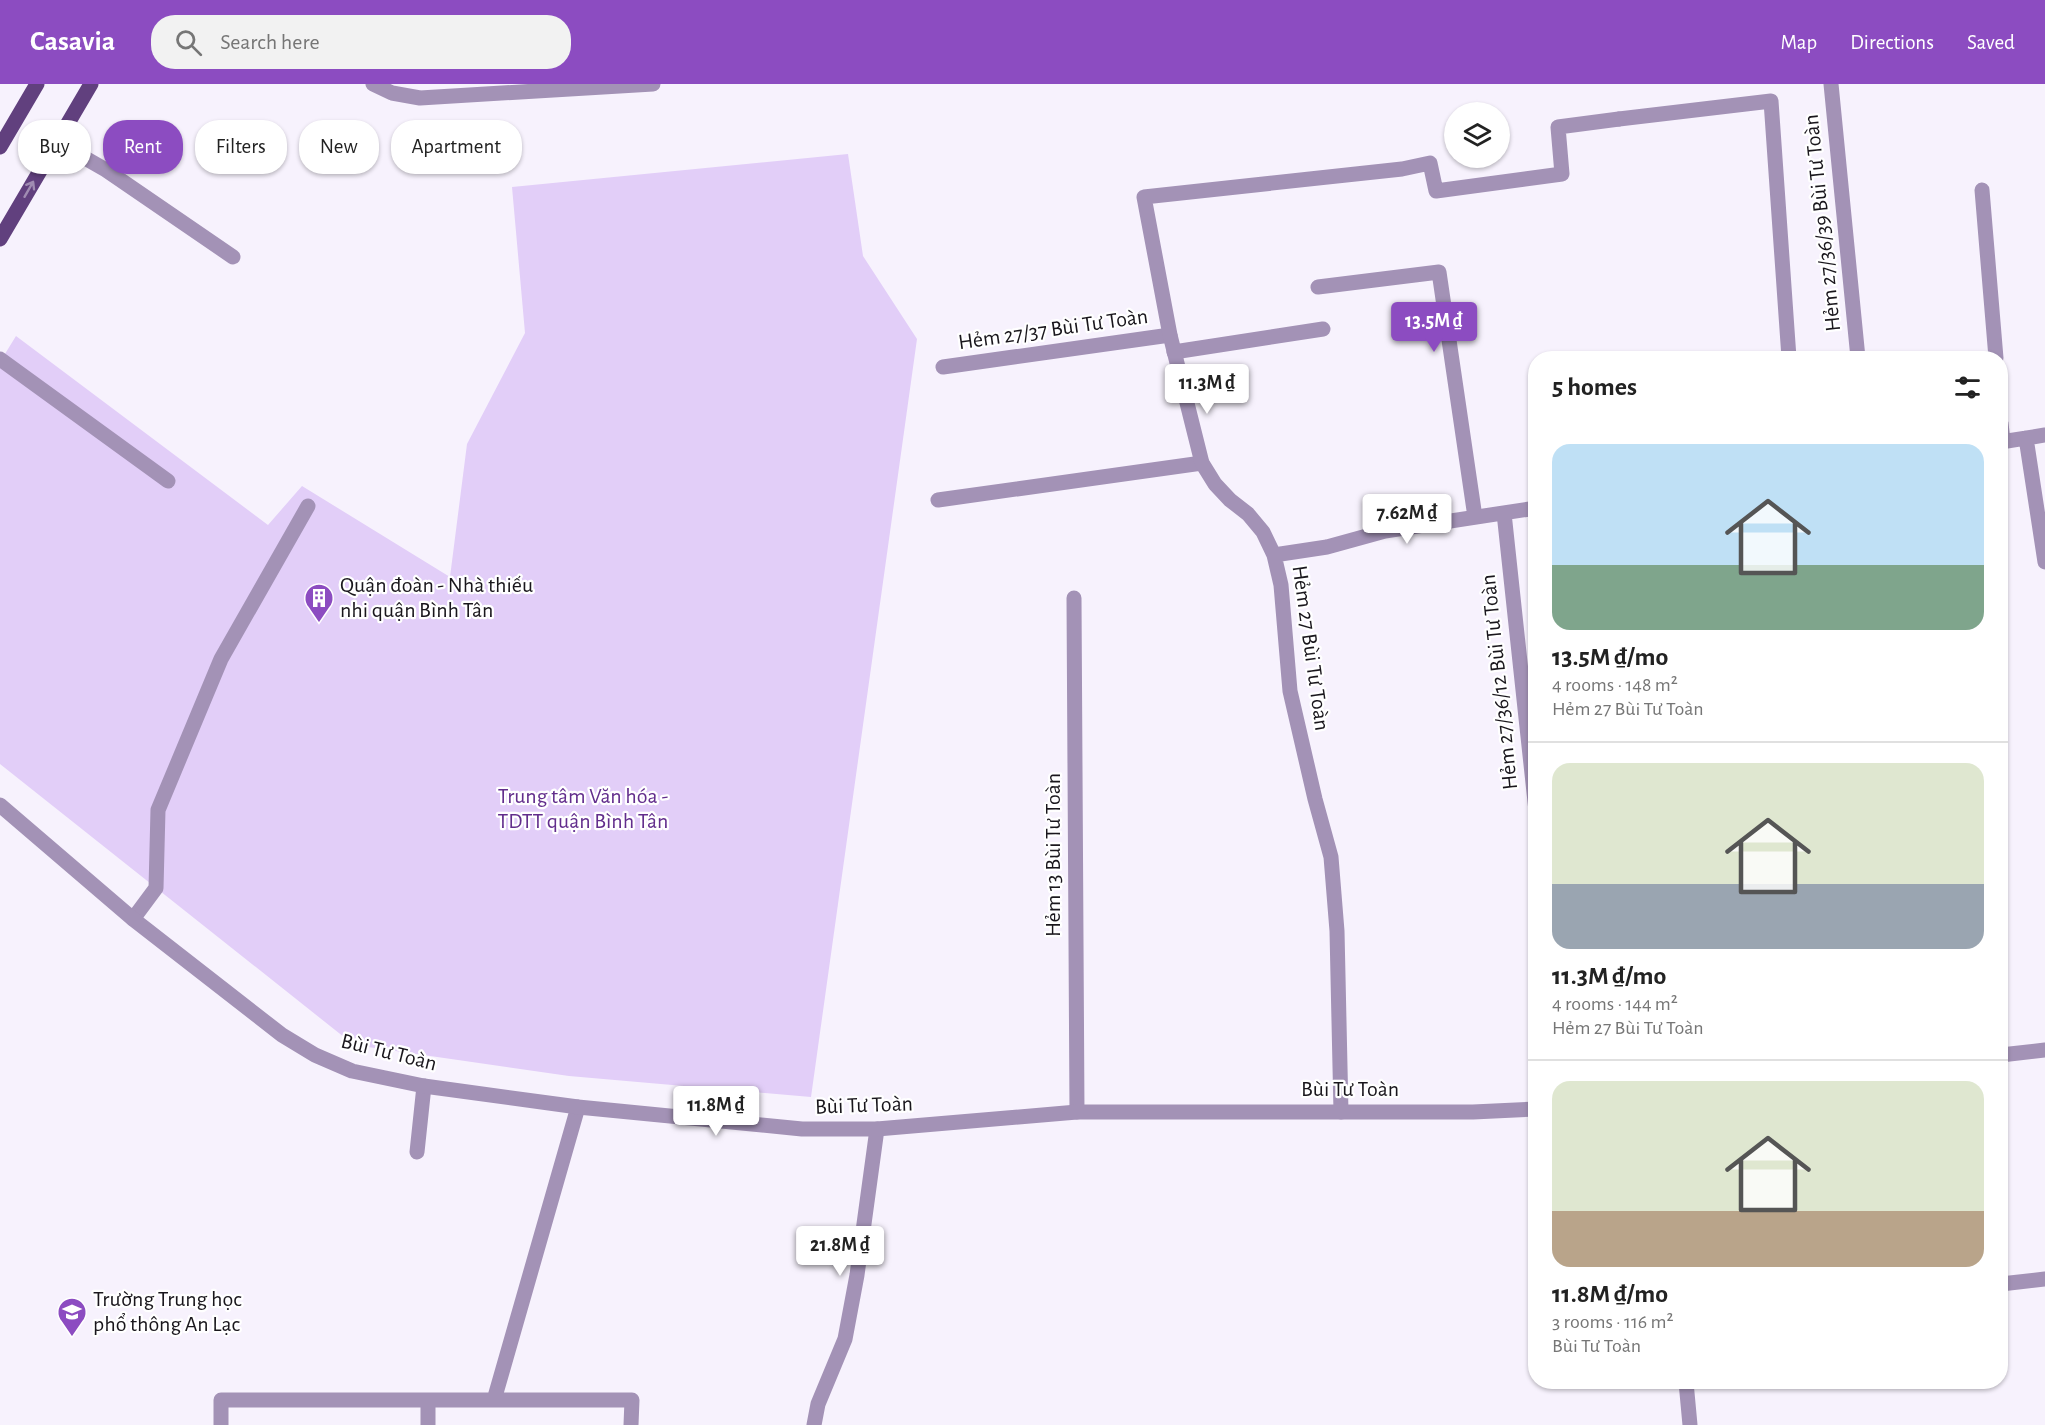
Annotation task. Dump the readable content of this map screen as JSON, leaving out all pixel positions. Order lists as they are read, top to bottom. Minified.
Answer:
{"streets":{"street":["Hẻm 27/36/39 Bùi Tư Toàn","Hẻm 27/37 Bùi Tư Toàn","Hẻm 27 Bùi Tư Toàn","Hẻm 27/36/12 Bùi Tư Toàn","Hẻm 13 Bùi Tư Toàn","Bùi Tư Toàn"]},"crossings":[["Hẻm 27/37 Bùi Tư Toàn","Hẻm 27 Bùi Tư Toàn"],["Hẻm 27 Bùi Tư Toàn","Bùi Tư Toàn"],["Hẻm 13 Bùi Tư Toàn","Bùi Tư Toàn"]],"parks":["Trung tâm Văn hóa - TDTT quận Bình Tân"],"places":{"building":["Quận đoàn - Nhà thiếu nhi quận Bình Tân"],"school or university":["Trường Trung học phổ thông An Lạc"]},"page":{"header":"Casavia","search":"Search here","nav":["Map","Directions","Saved"],"chip":["Buy","Rent","Filters","New","Apartment"],"price":["13.5M ₫","11.3M ₫","7.62M ₫","11.8M ₫","21.8M ₫"],"heading":"5 homes","list":[{"name":"13.5M ₫/mo","note":"4 rooms · 148 m² · Hẻm 27 Bùi Tư Toàn"},{"name":"11.3M ₫/mo","note":"4 rooms · 144 m² · Hẻm 27 Bùi Tư Toàn"},{"name":"11.8M ₫/mo","note":"3 rooms · 116 m² · Bùi Tư Toàn"}]}}
